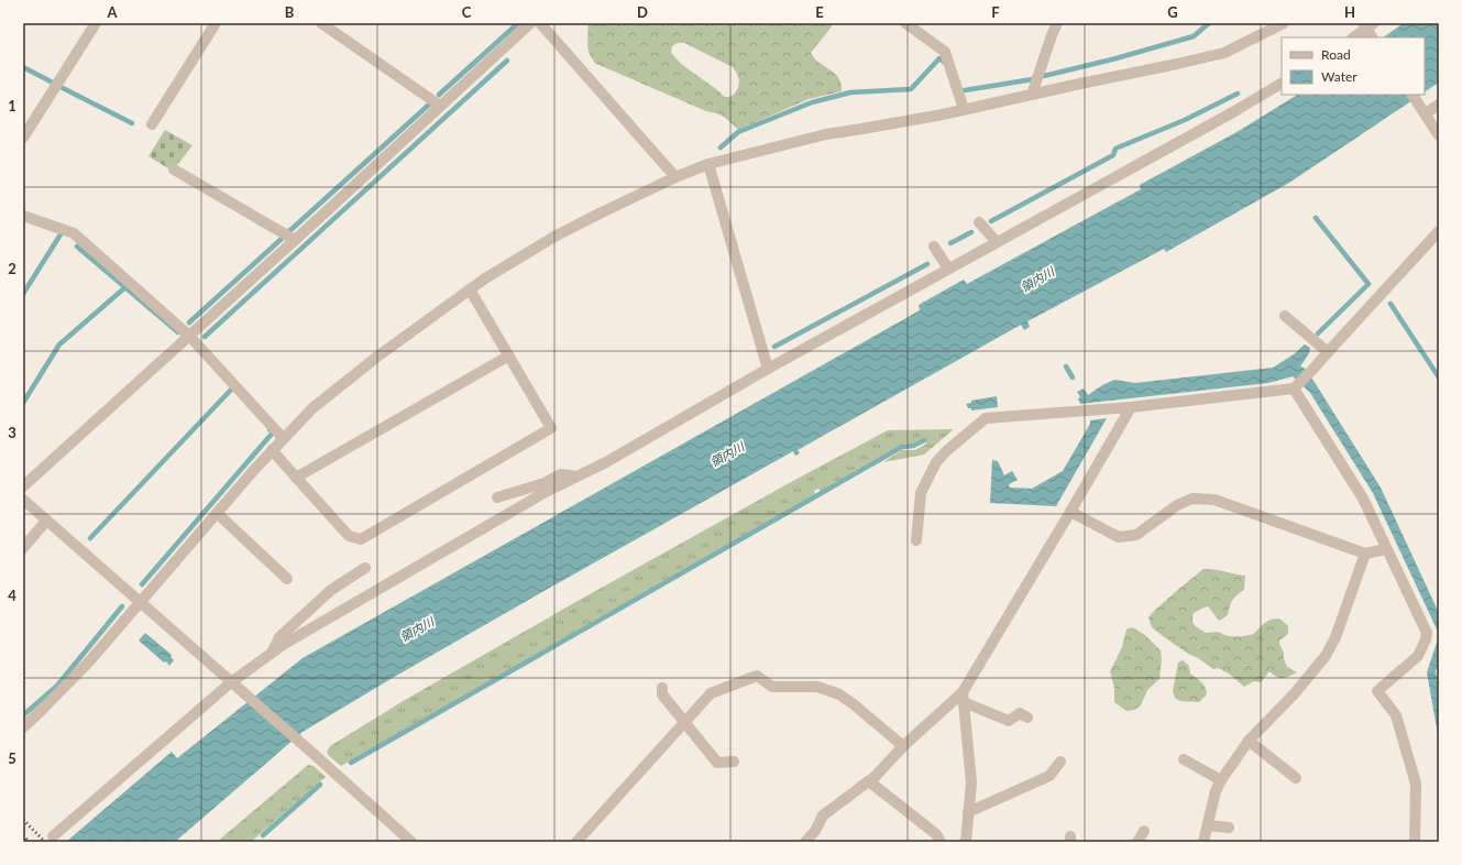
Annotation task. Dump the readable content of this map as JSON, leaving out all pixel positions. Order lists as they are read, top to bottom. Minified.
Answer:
{"water":["領内川"],"legend":["Road","Water"],"grid":{"columns":["A","B","C","D","E","F","G","H"],"rows":["1","2","3","4","5"]}}
